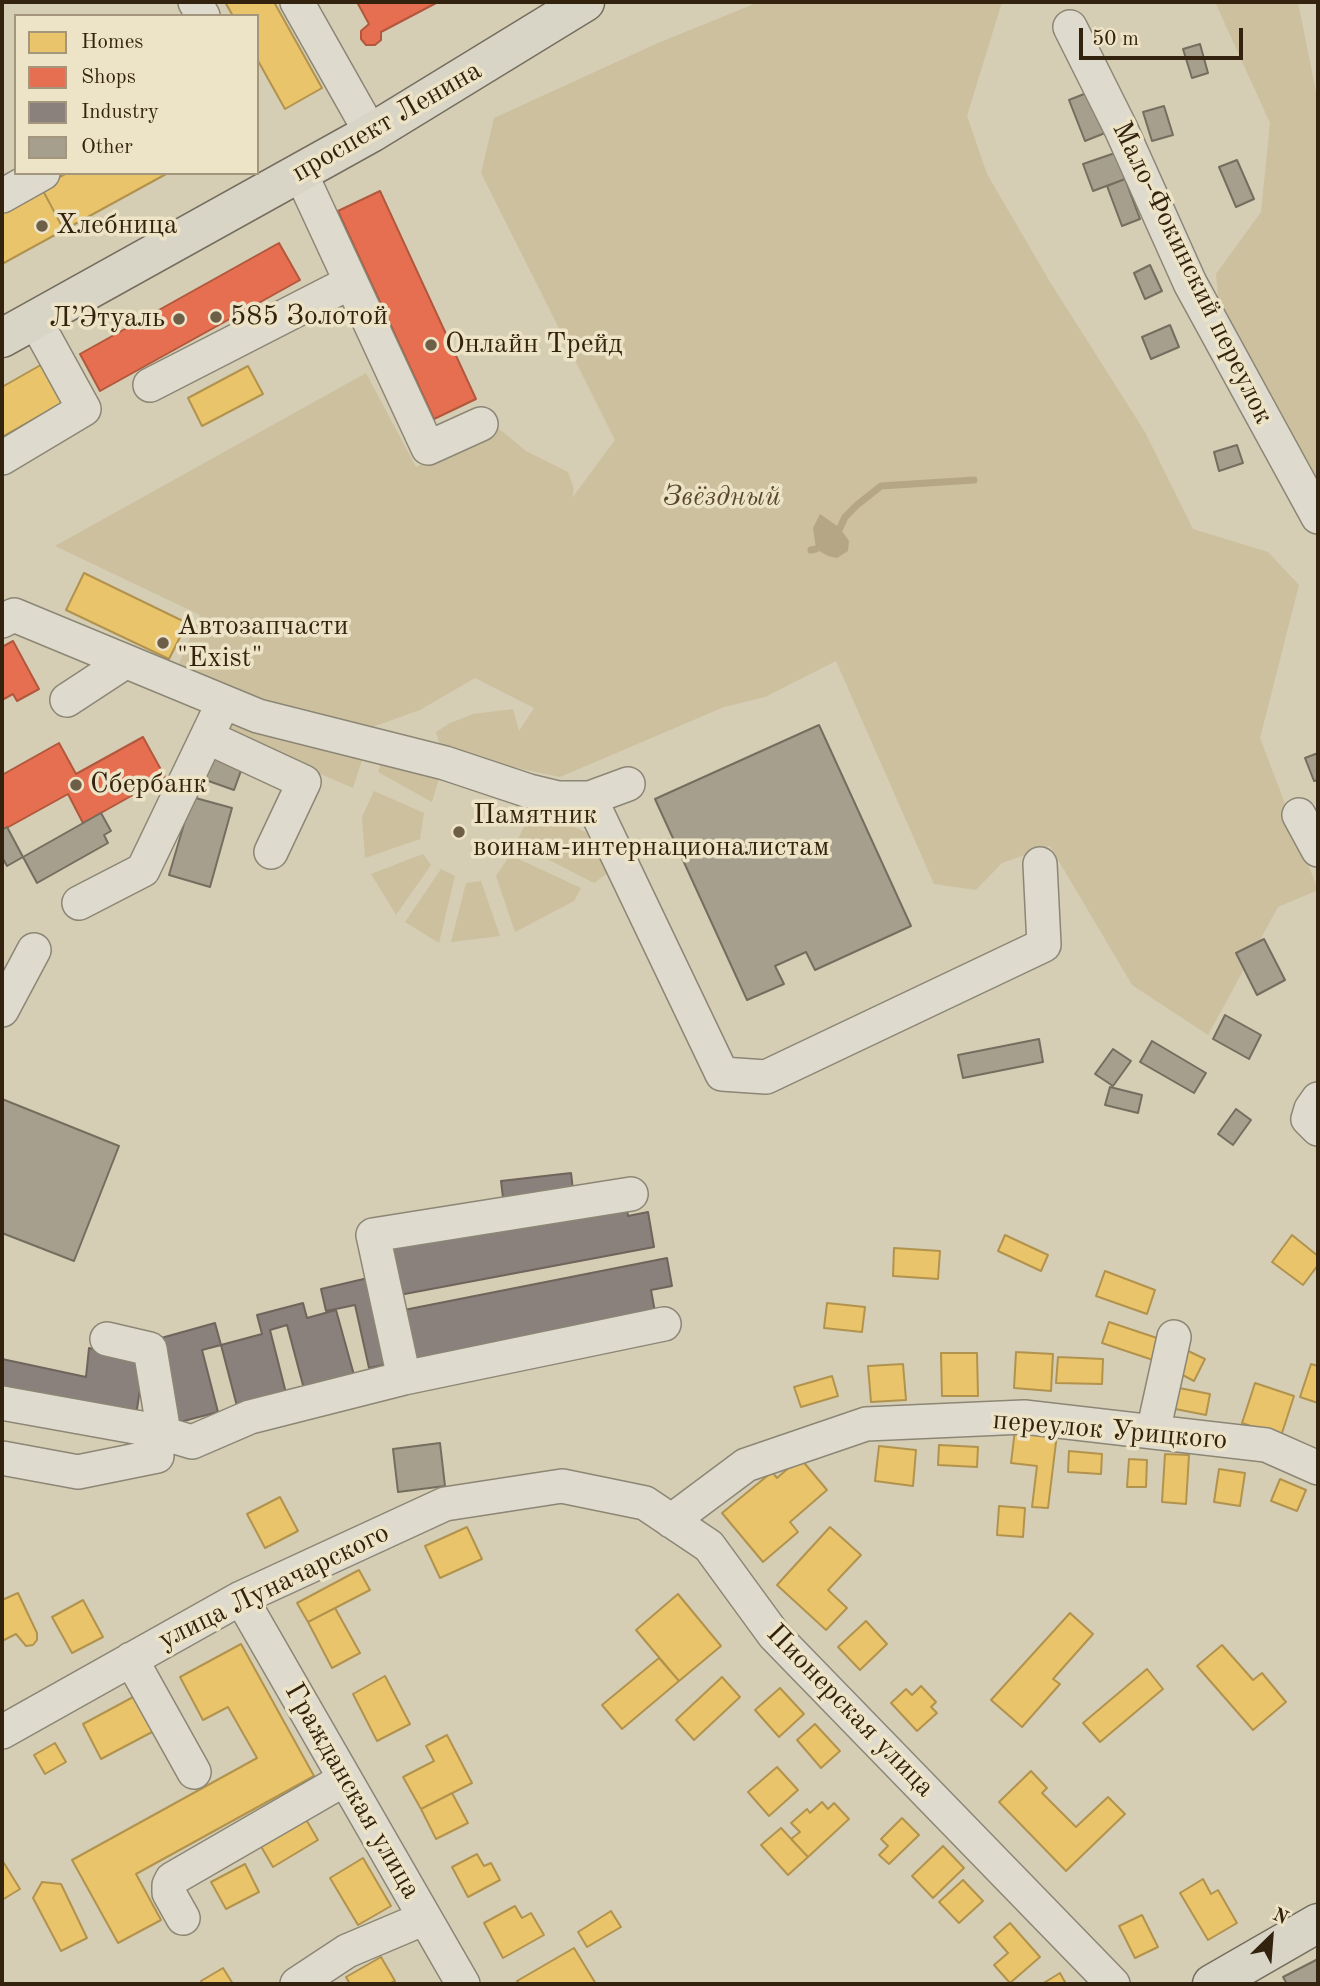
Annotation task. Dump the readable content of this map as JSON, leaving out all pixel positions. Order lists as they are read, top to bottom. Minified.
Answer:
{"streets":{"main road":["проспект Ленина"],"street":["Мало-Фокинский переулок","переулок Урицкого","улица Луначарского","Пионерская улица","Гражданская улица"]},"crossings":[["переулок Урицкого","Пионерская улица"],["улица Луначарского","Пионерская улица"],["улица Луначарского","Гражданская улица"]],"parks":["Звёздный"],"places":["Хлебница","585 Золотой","Л’Этуаль","Онлайн Трейд","Автозапчасти \"Exist\"","Сбербанк","Памятник воинам-интернационалистам"],"legend":["Homes","Shops","Industry","Other"],"scale_bar":"50 m","north":"top right"}
